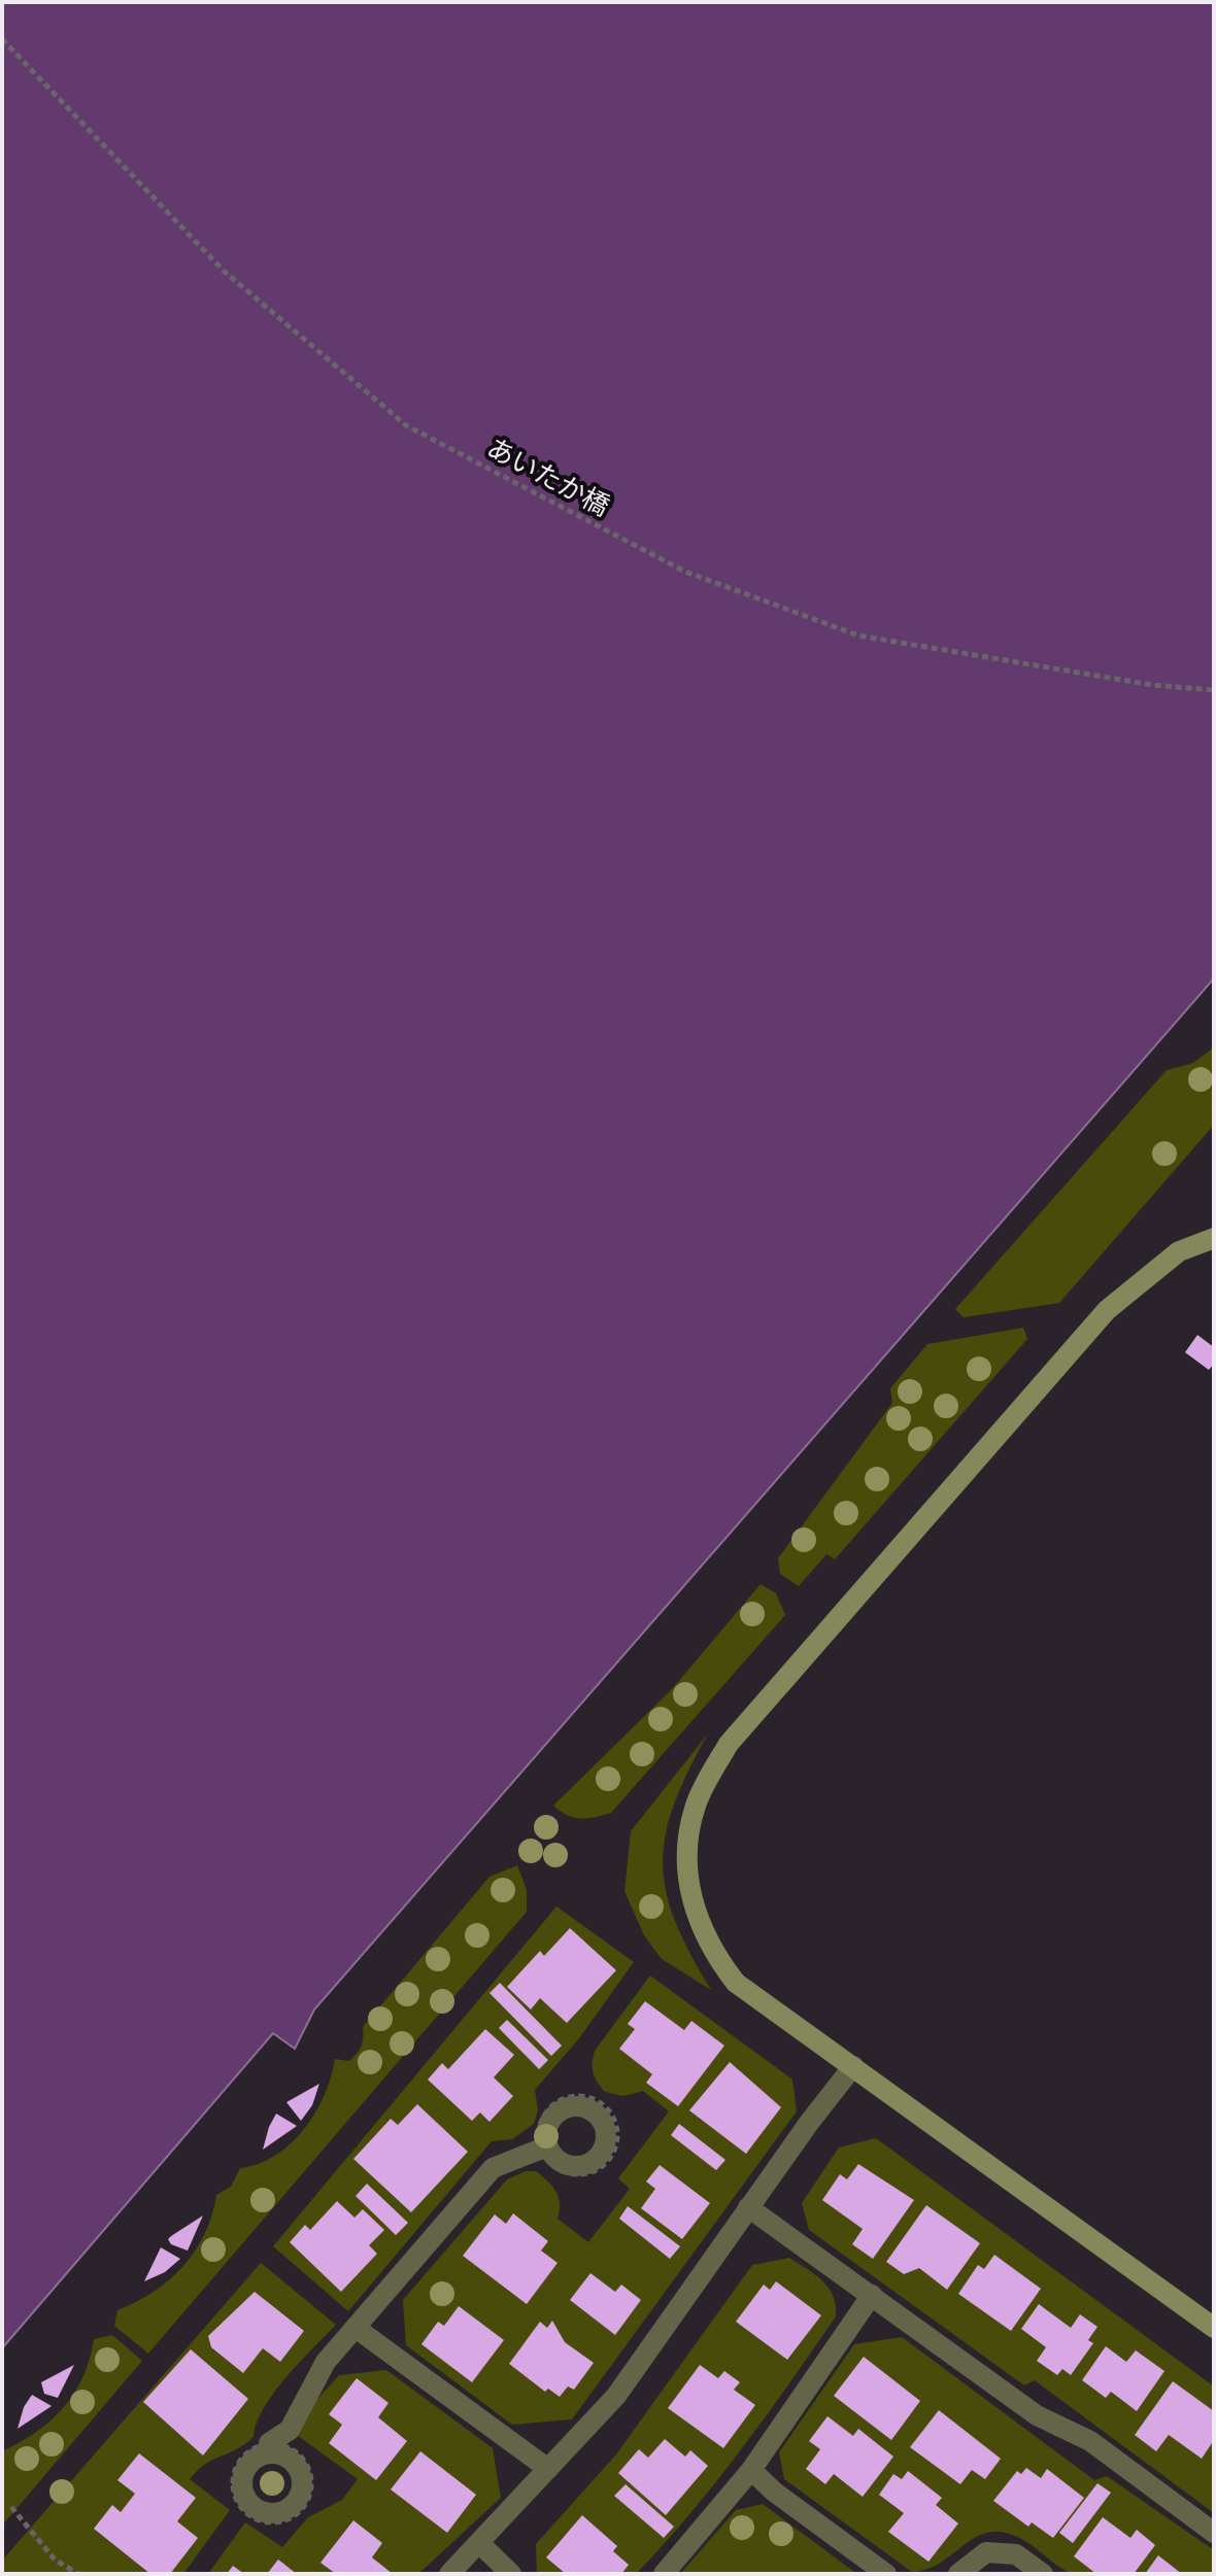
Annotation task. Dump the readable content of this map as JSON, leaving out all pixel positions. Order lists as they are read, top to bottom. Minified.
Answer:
{"streets":{"path":["あいたか橋"]}}
